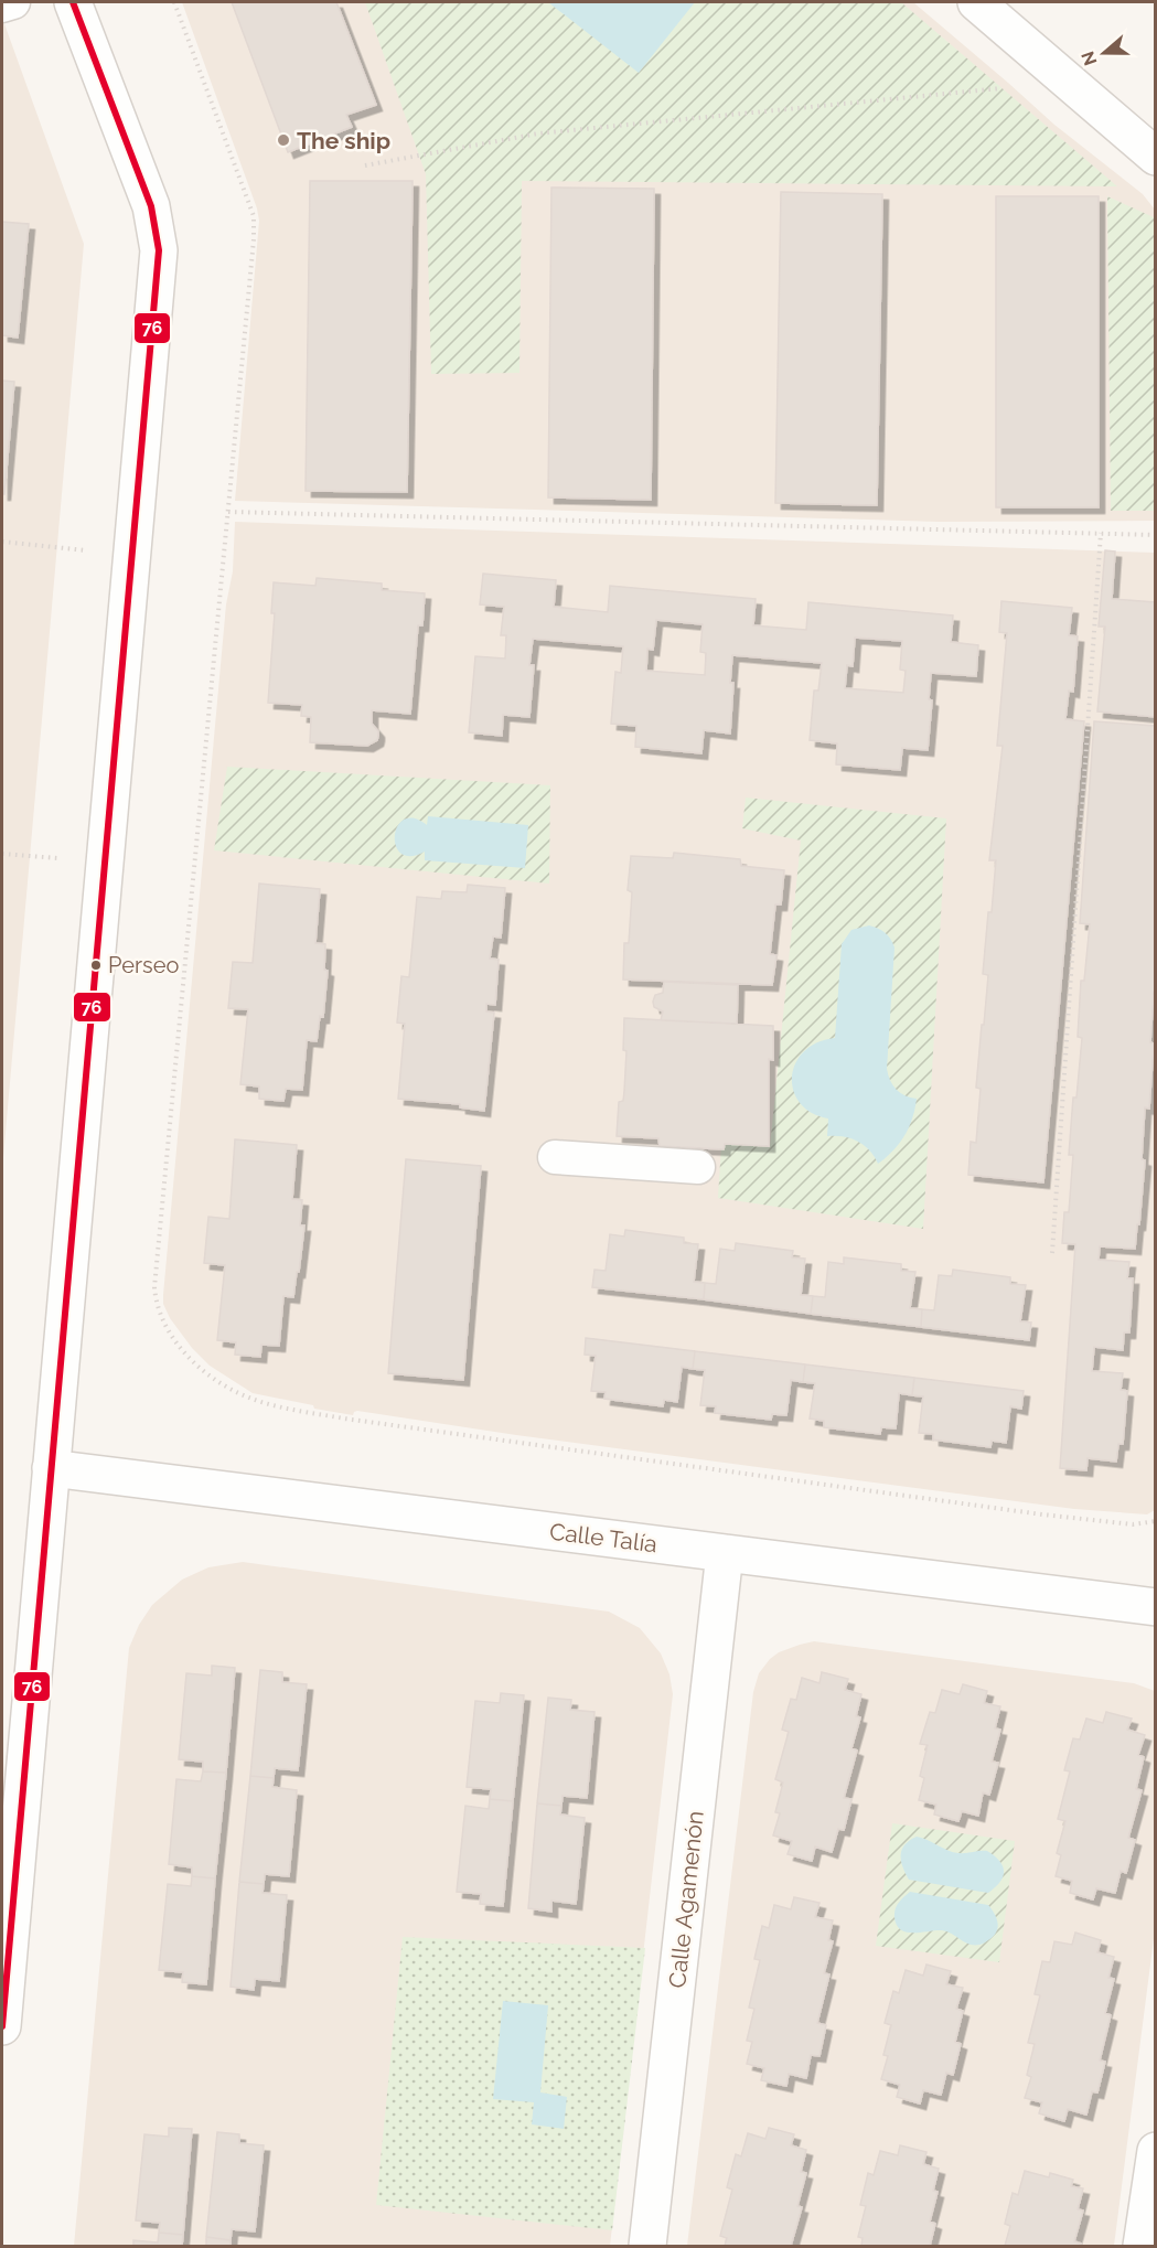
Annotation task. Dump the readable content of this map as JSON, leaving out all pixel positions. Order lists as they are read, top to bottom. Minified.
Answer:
{"streets":{"street":["Calle Talía","Calle Agamenón"]},"crossings":[["Calle Talía","Calle Agamenón"]],"places":["The ship","Perseo"],"lines":["transit line 76"],"north":"left"}
